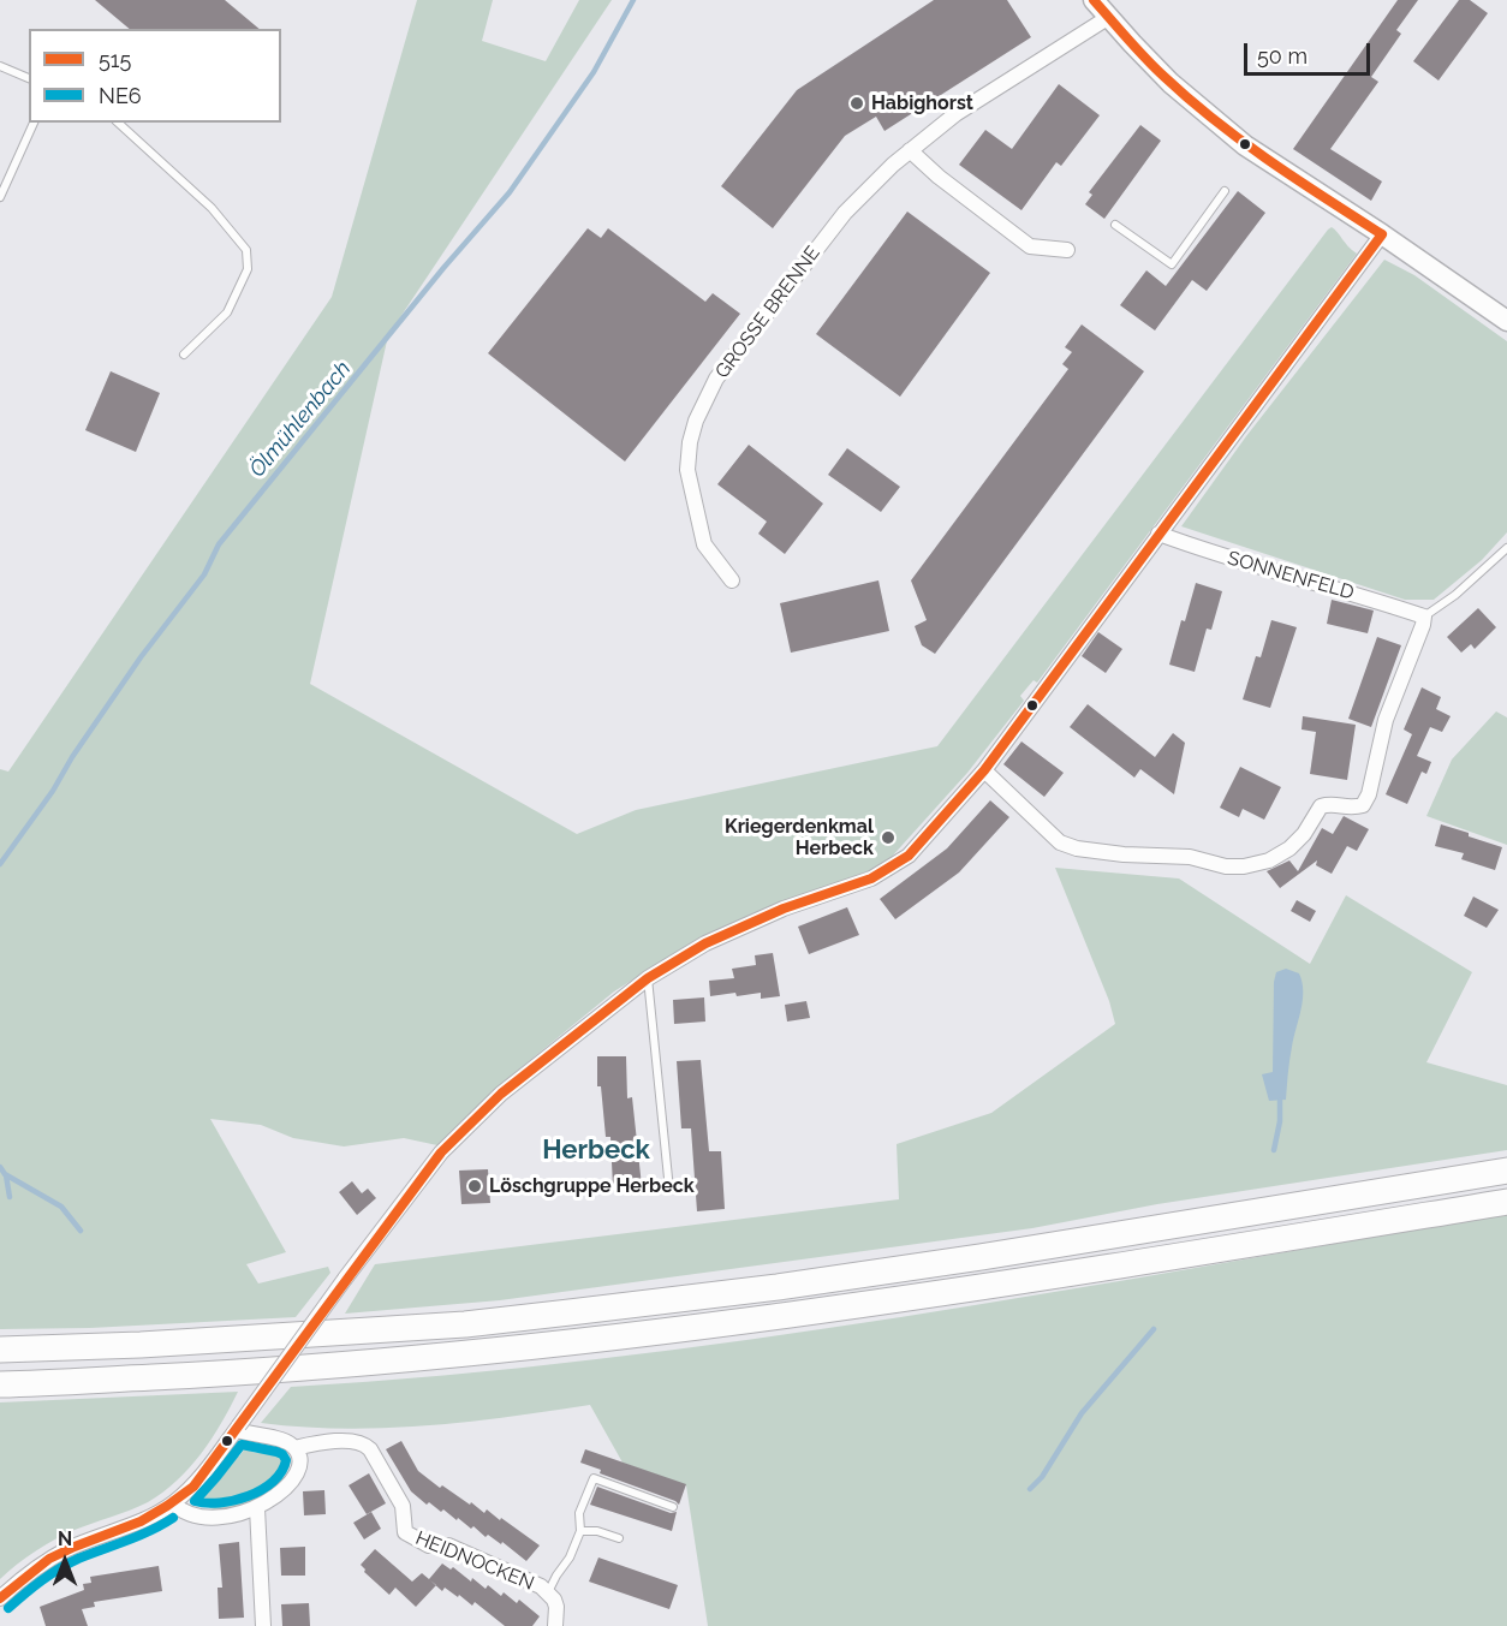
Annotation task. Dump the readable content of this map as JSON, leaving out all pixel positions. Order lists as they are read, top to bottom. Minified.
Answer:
{"streets":{"street":["GROSSE BRENNE","SONNENFELD","HEIDNOCKEN"]},"districts":["Herbeck"],"water":["Ölmühlenbach"],"places":["Habighorst","Kriegerdenkmal Herbeck","Löschgruppe Herbeck"],"lines":["transit line 515","transit line NE6"],"legend":["515","NE6"],"scale_bar":"50 m","north":"top"}
